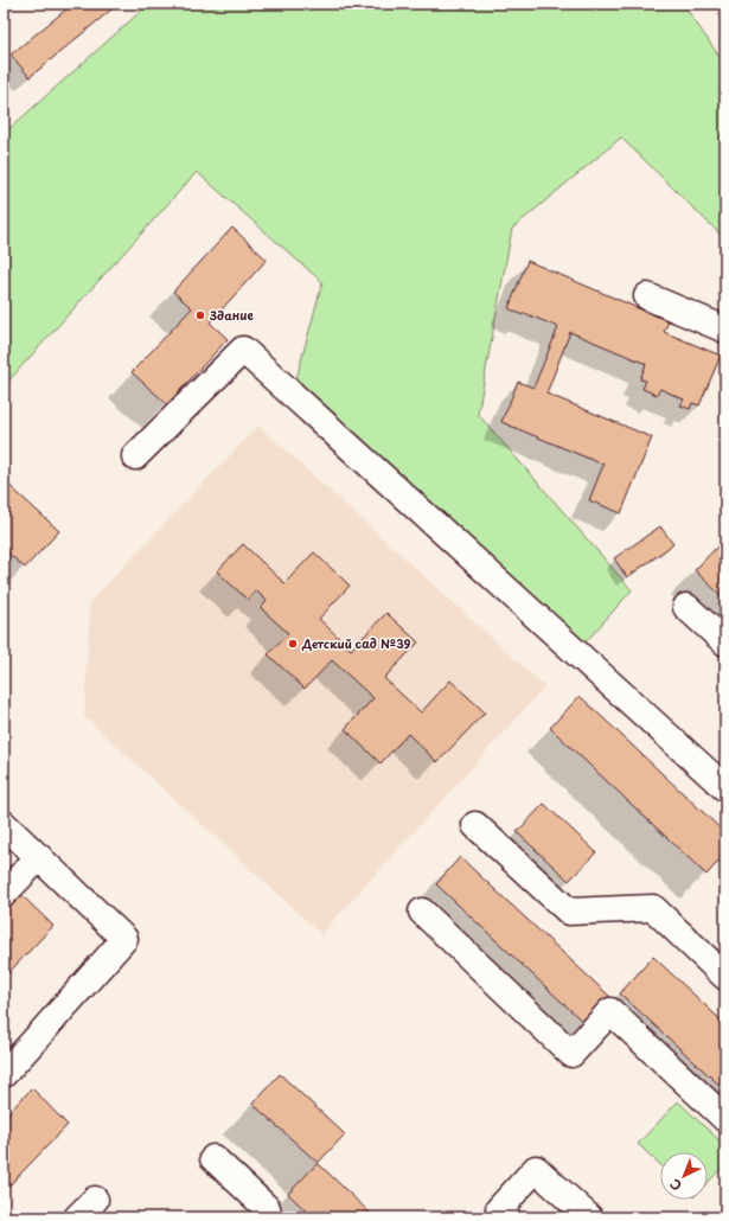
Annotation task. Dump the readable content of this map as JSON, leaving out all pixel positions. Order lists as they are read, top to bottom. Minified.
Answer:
{"places":["Здание","Детский сад №39"],"north":"bottom left"}
